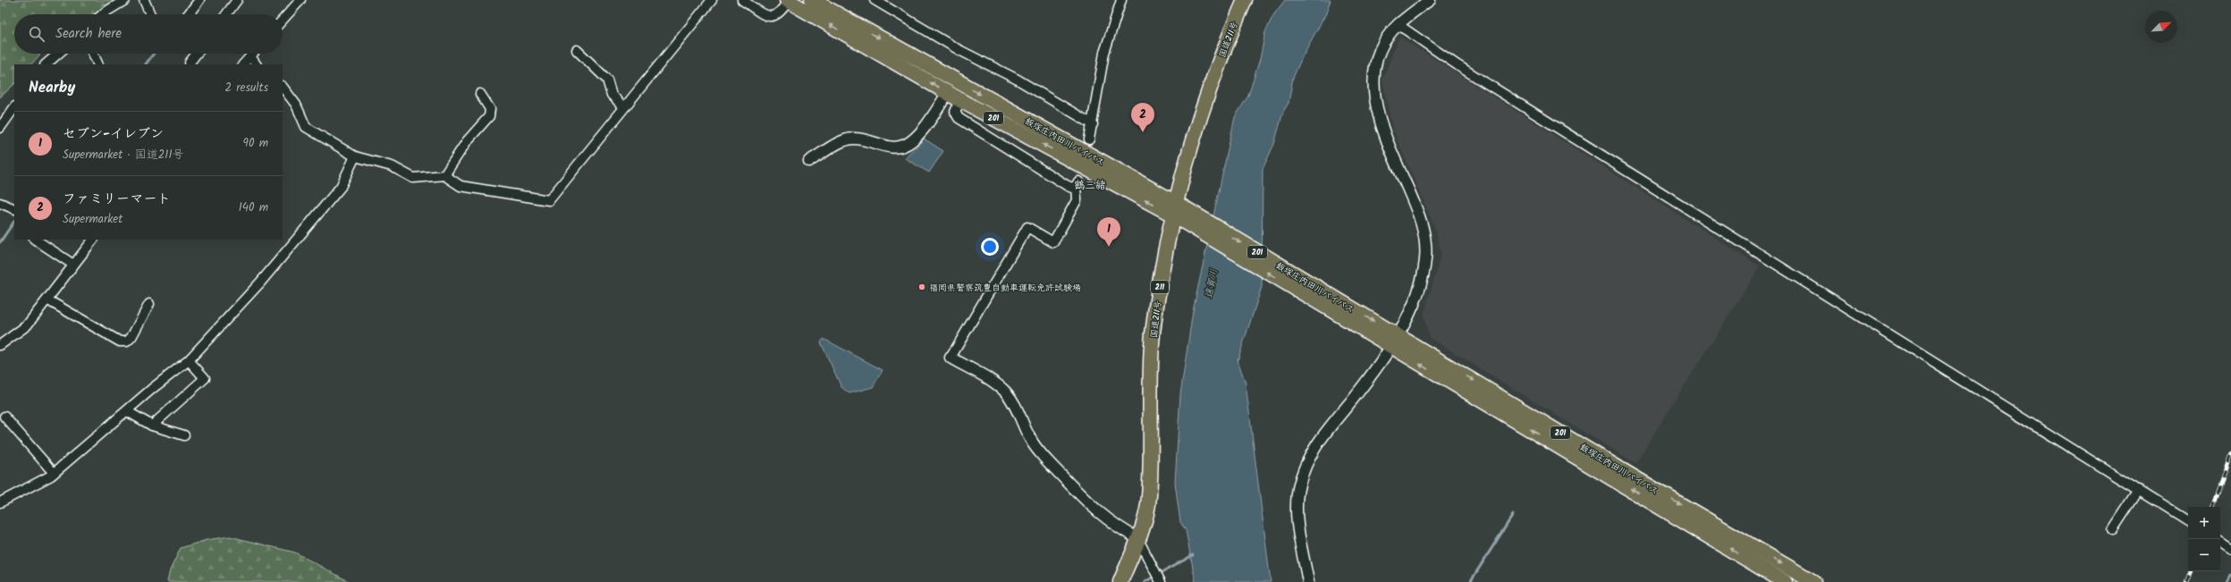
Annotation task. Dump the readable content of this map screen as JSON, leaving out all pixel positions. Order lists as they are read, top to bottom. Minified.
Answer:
{"streets":{"highway":["国道211号","201","飯塚庄内田川バイパス","211"]},"crossings":[["国道211号","飯塚庄内田川バイパス"]],"districts":["鶴三緒"],"water":["遠賀川"],"places":["福岡県警察筑豊自動車運転免許試験場"],"north":"top right","page":{"search":"Search here","heading":["Nearby","2 results"],"pins":["2","1"],"list":[{"mark":"1","name":"セブン-イレブン","note":"Supermarket · 国道211号","value":"90 m"},{"mark":"2","name":"ファミリーマート","note":"Supermarket","value":"140 m"}],"map_buttons":["+","−"]}}
